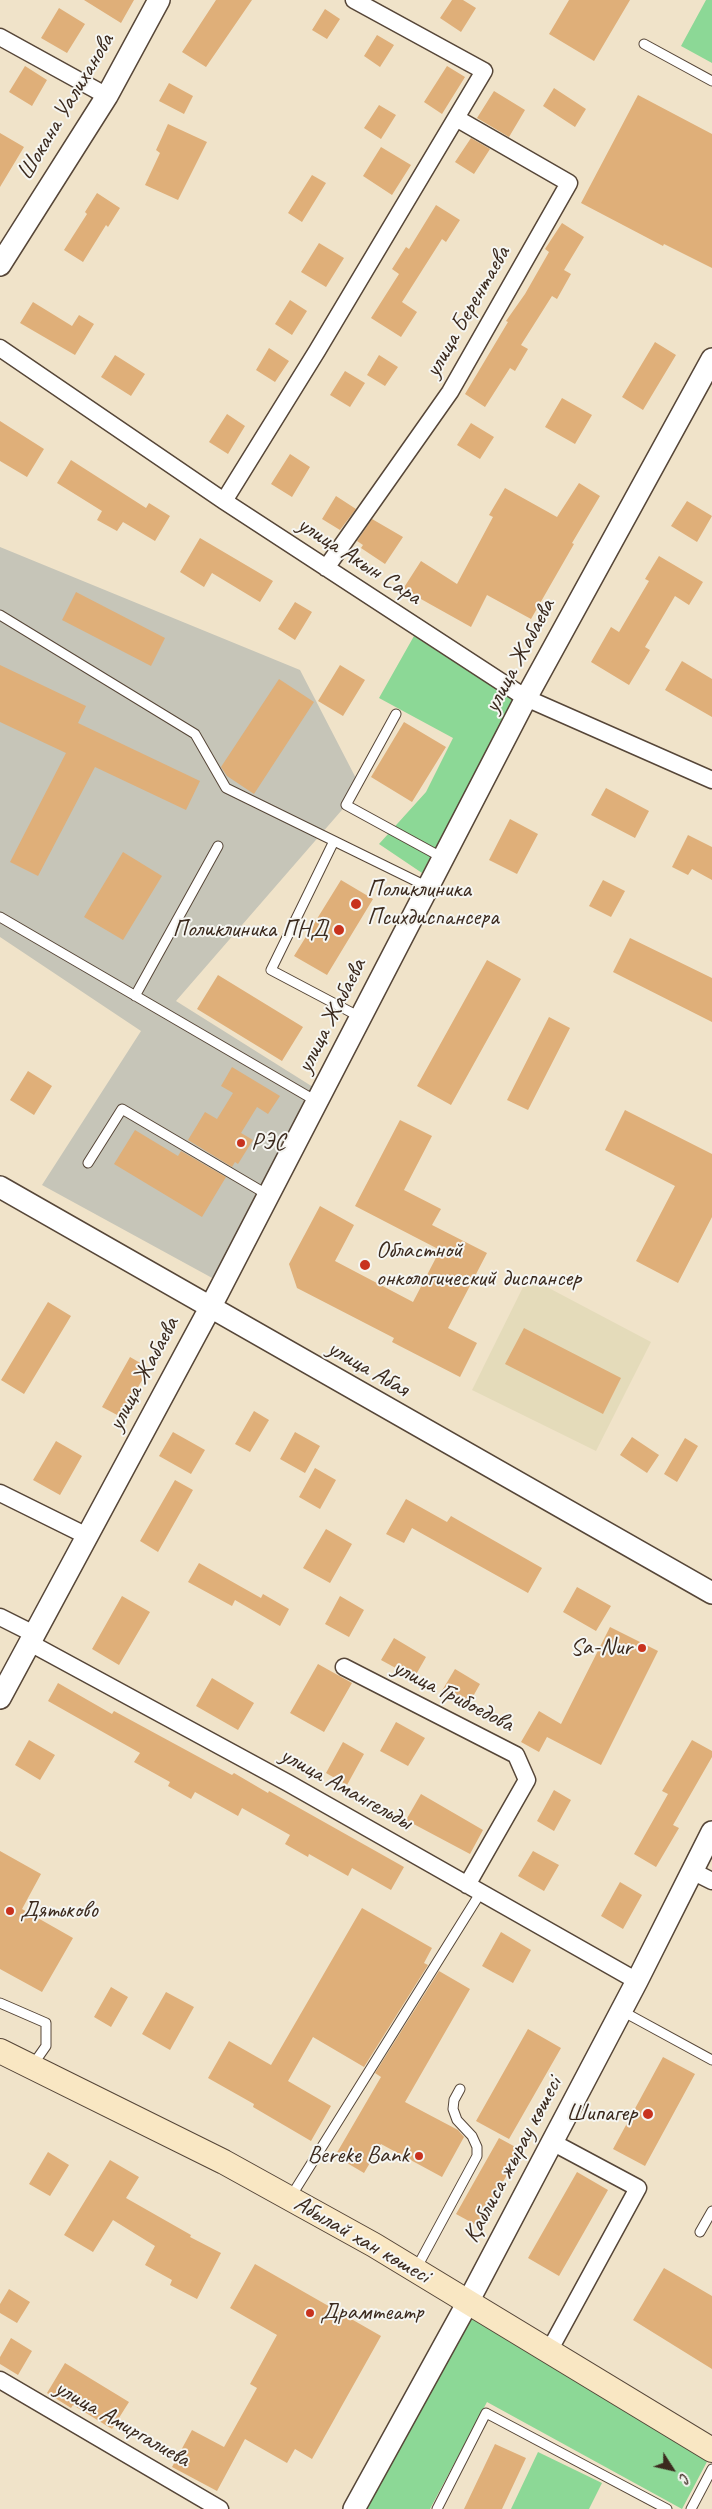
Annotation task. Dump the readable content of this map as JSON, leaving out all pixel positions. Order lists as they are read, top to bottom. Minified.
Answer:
{"streets":{"main road":["Абылай хан көшесі"],"street":["Шокана Уалиханова","улица Берентаева","улица Акын Сара","улица Жабаева","улица Абая","улица Грибоедова","улица Амангельды","Қаблиса жырау көшесі","улица Амиргалиева"]},"crossings":[["улица Берентаева","улица Акын Сара"],["улица Акын Сара","улица Жабаева"],["улица Жабаева","улица Абая"],["улица Жабаева","улица Амангельды"],["улица Грибоедова","улица Амангельды"],["улица Амангельды","Қаблиса жырау көшесі"],["Қаблиса жырау көшесі","Абылай хан көшесі"]],"places":["Поликлиника Психдиспансера","Поликлиника ПНД","РЭС","Областной онкологический диспансер","Sa-Nur","Дятьково","Шипагер","Bereke Bank","Драмтеатр"],"north":"bottom right"}
